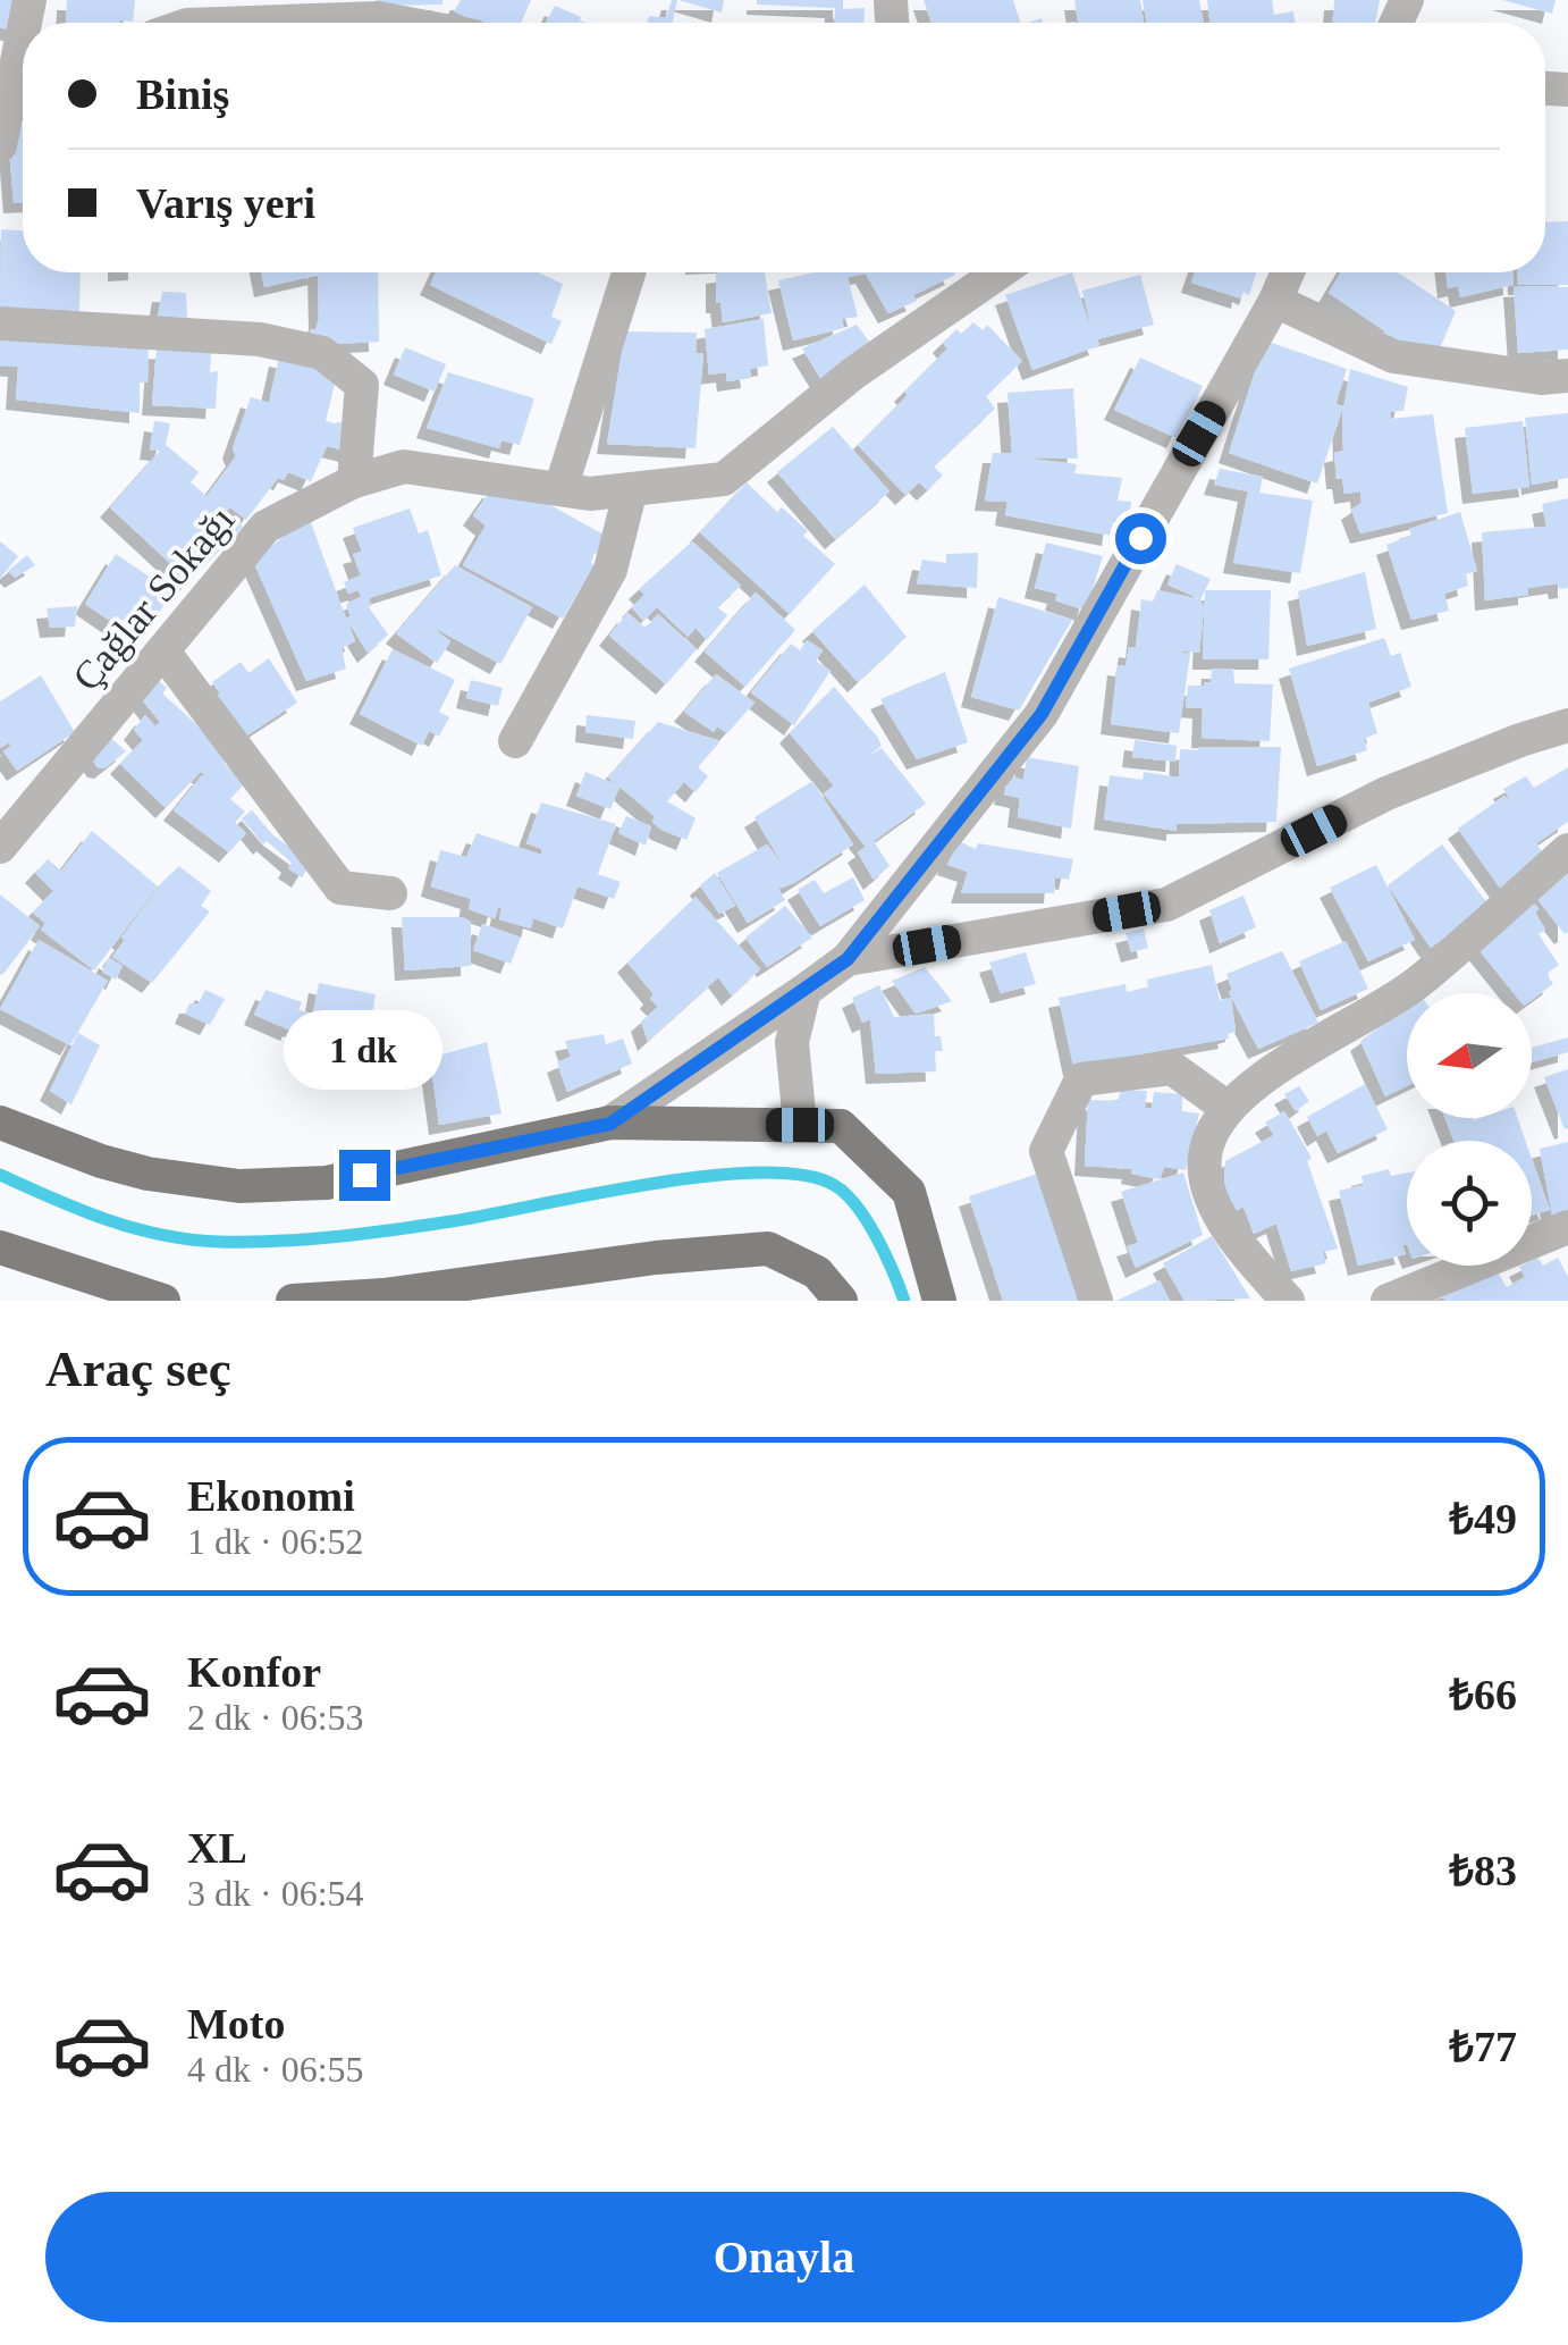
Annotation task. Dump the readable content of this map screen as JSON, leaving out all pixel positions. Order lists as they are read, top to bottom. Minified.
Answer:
{"streets":{"street":["Çağlar Sokağı"]},"north":"left","page":{"banner":["Biniş","Varış yeri"],"bubble":"1 dk","heading":"Araç seç","list":[{"name":"Ekonomi","note":"1 dk · 06:52","value":"₺49"},{"name":"Konfor","note":"2 dk · 06:53","value":"₺66"},{"name":"XL","note":"3 dk · 06:54","value":"₺83"},{"name":"Moto","note":"4 dk · 06:55","value":"₺77"}],"buttons":"Onayla"}}
